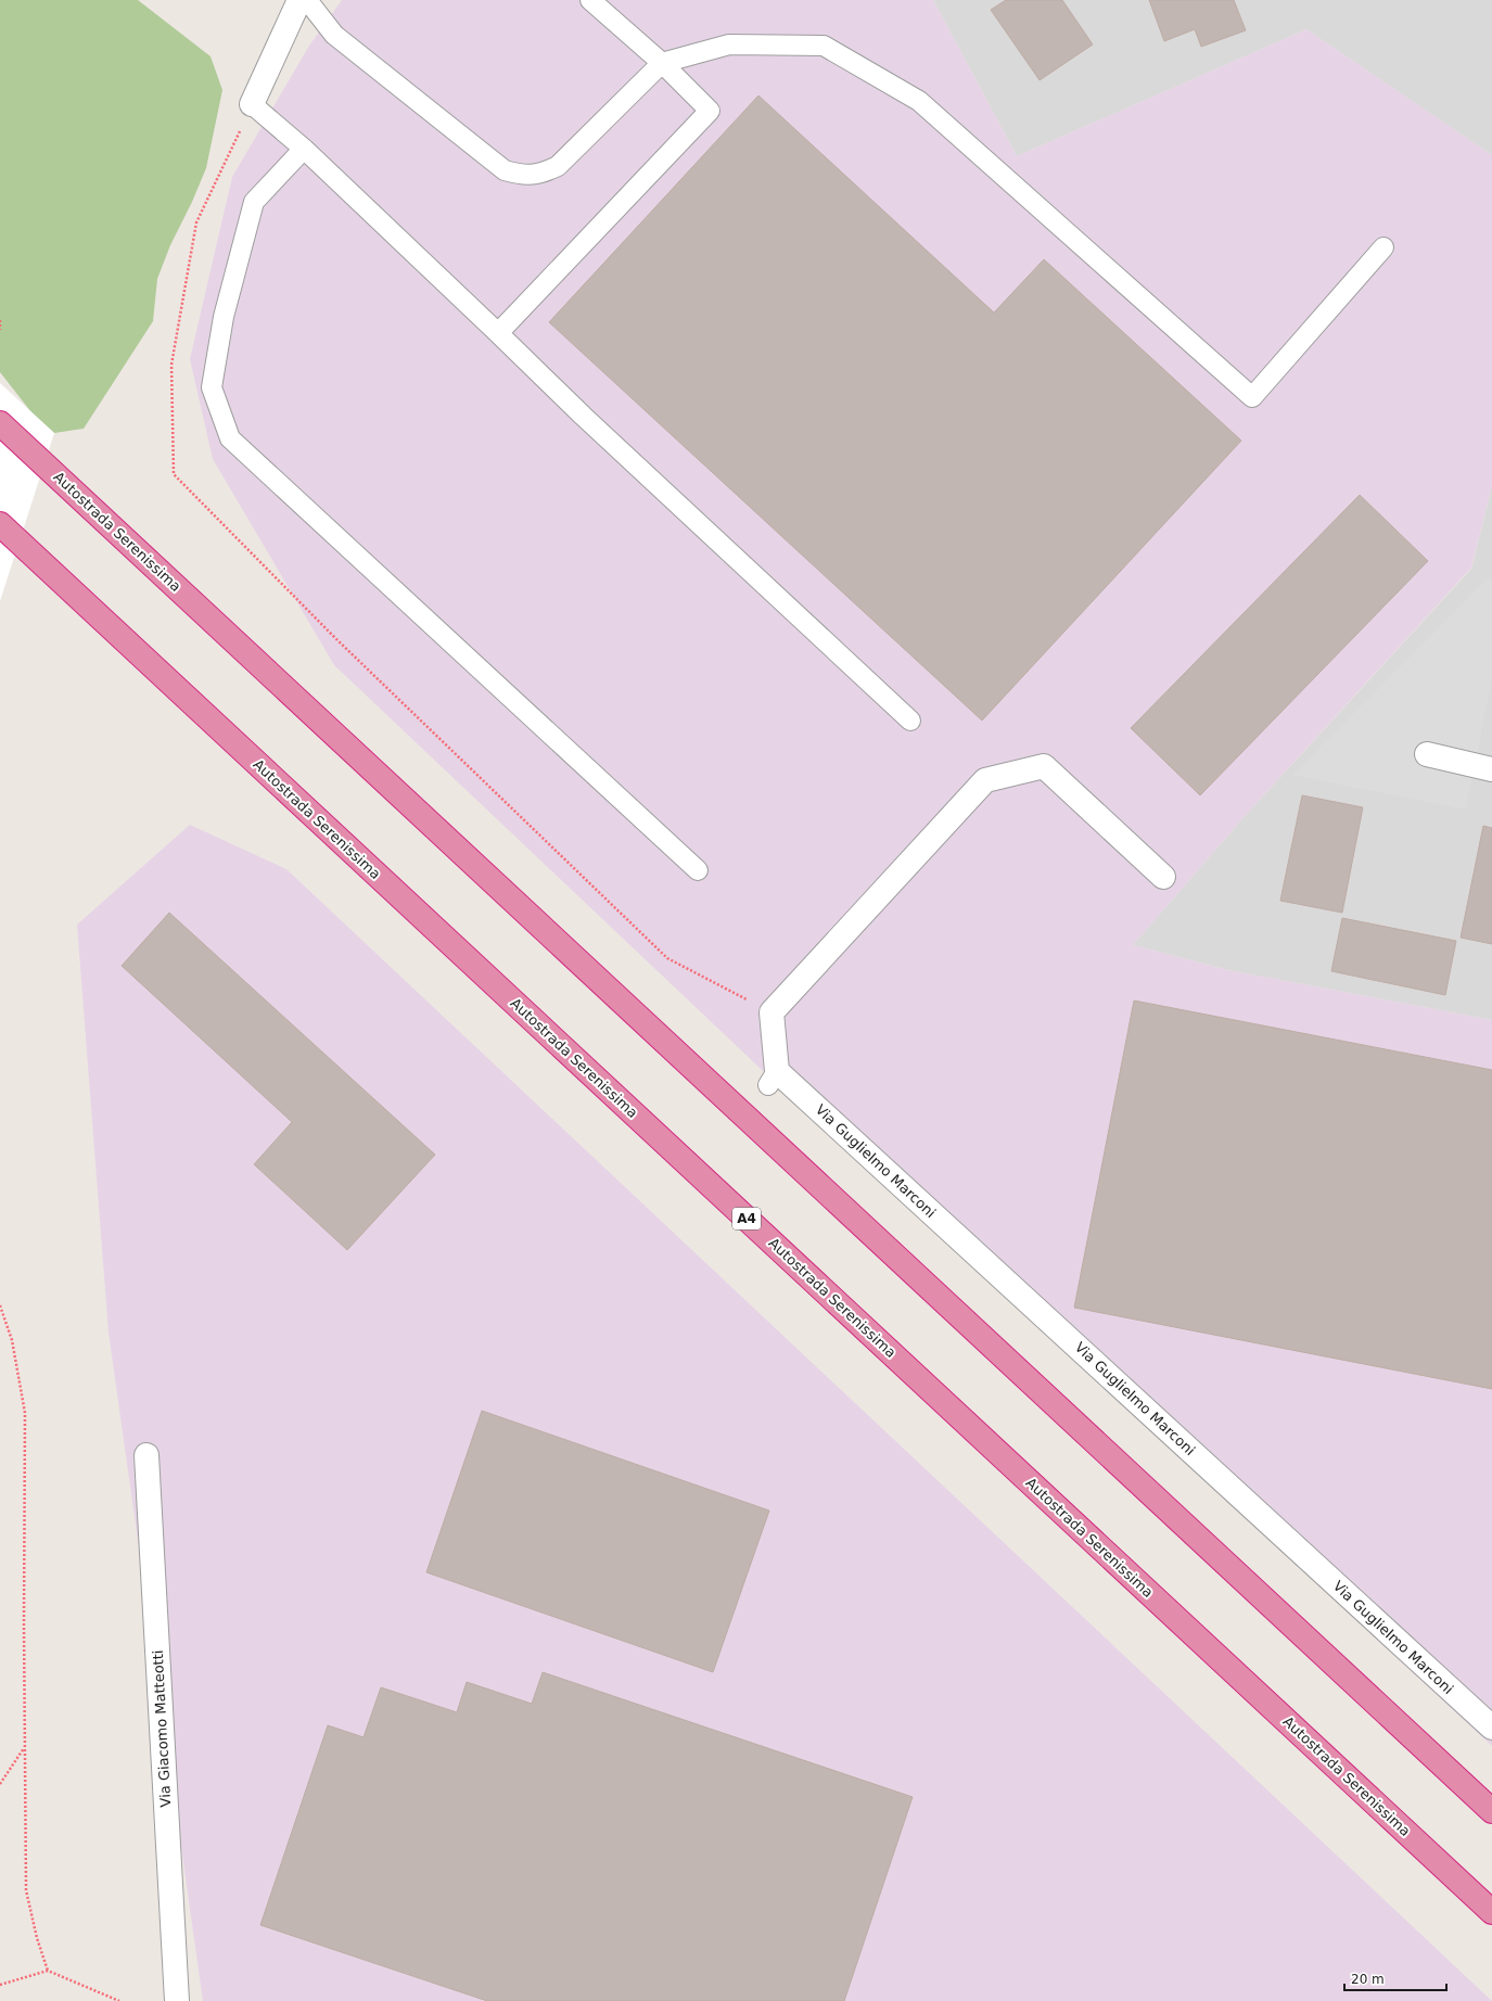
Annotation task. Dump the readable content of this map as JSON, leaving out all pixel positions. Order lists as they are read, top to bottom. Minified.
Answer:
{"streets":{"highway":["Autostrada Serenissima","A4"],"street":["Via Guglielmo Marconi","Via Giacomo Matteotti"]},"scale_bar":"20 m"}
